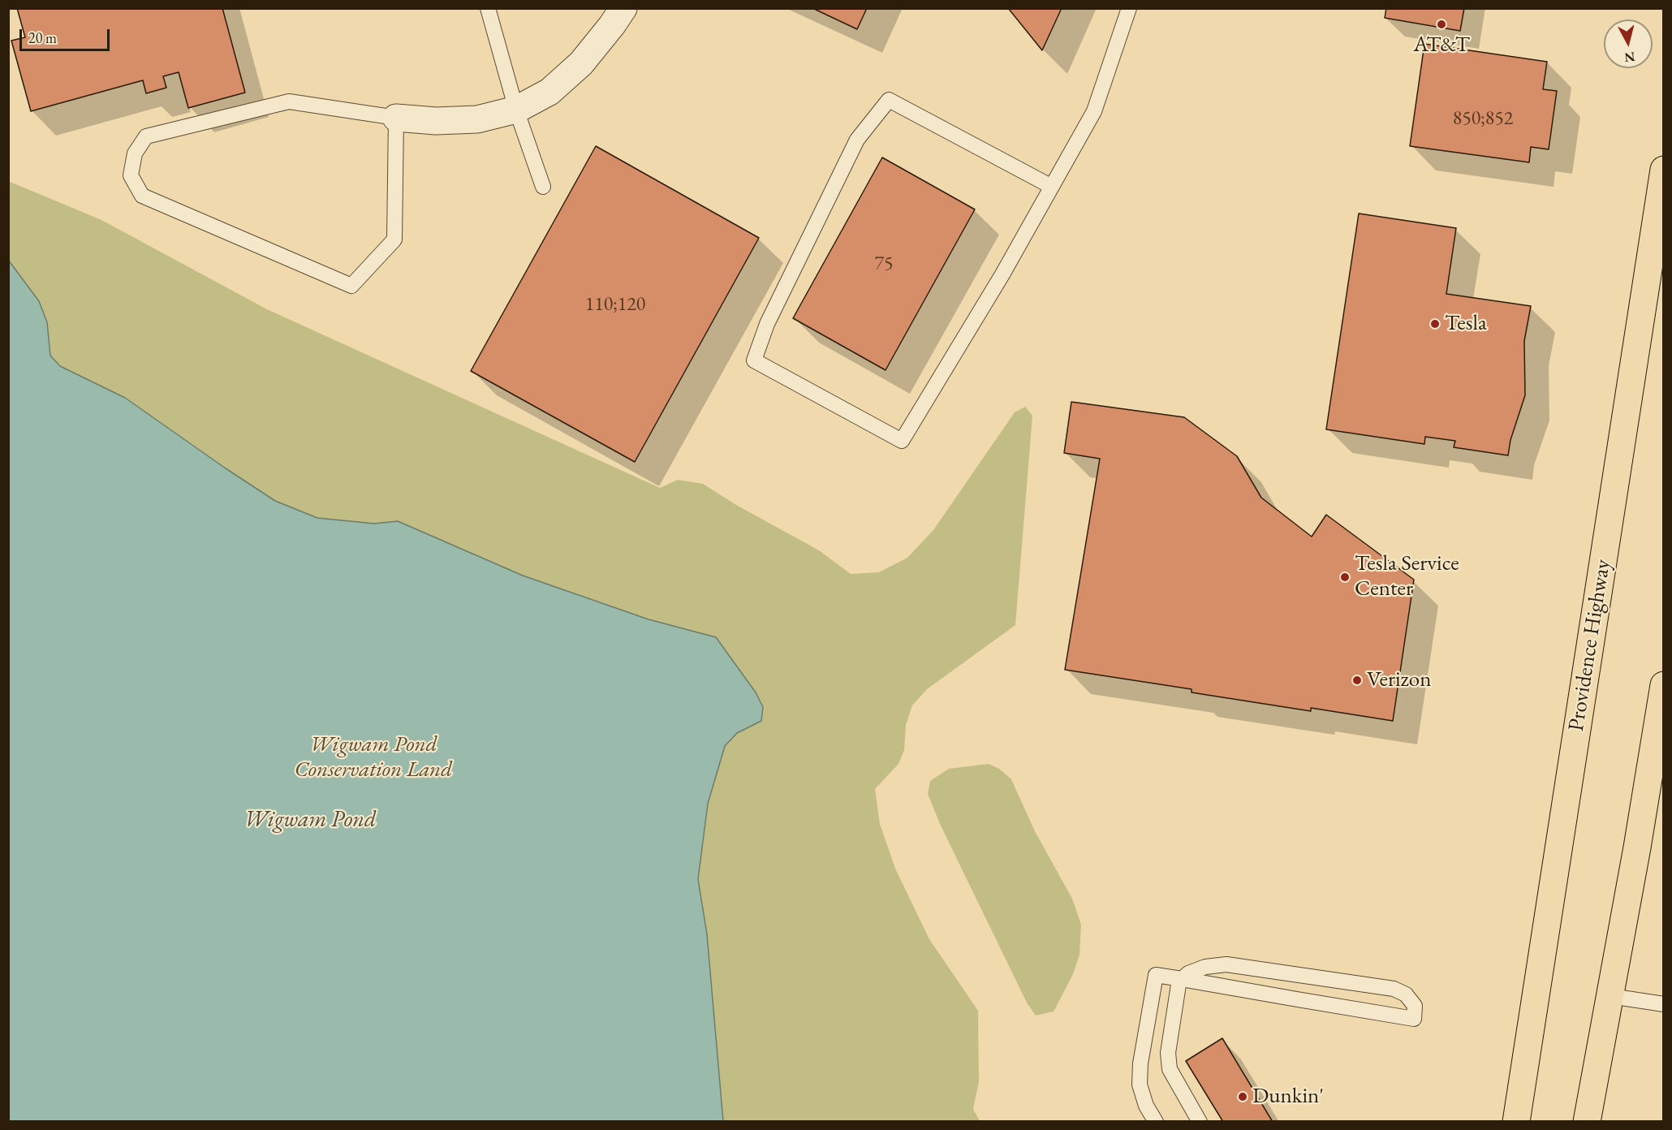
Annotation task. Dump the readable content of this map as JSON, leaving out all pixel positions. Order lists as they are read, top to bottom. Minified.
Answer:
{"streets":{"highway":["Providence Highway"]},"water":["Wigwam Pond"],"parks":["Wigwam Pond Conservation Land"],"places":["AT&T","Tesla","Tesla Service Center","Verizon","Dunkin'"],"house_numbers":["850;852","75","110;120"],"scale_bar":"20 m","north":"bottom"}
